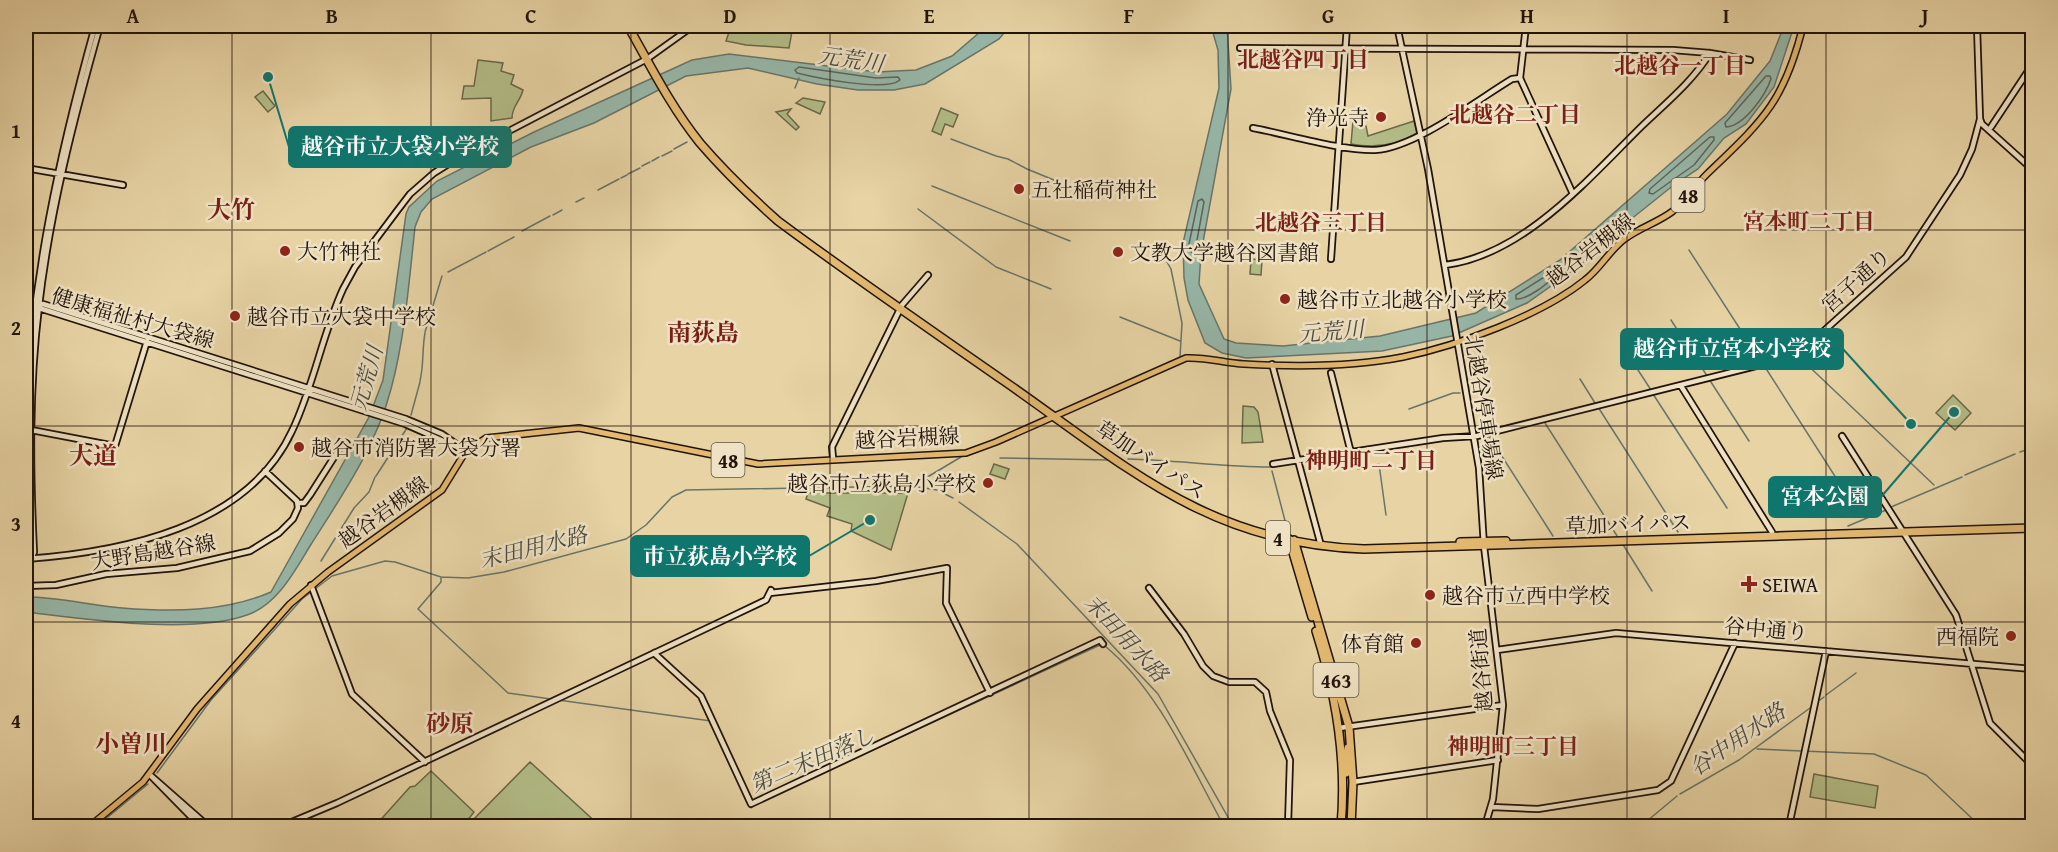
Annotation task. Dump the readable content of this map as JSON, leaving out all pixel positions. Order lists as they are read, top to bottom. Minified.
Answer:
{"streets":{"highway":["草加バイパス","4","463"],"main road":["48","越谷岩槻線"],"street":["宮子通り","健康福祉村大袋線","北越谷停車場線","大野島越谷線","谷中通り","越谷街道"]},"crossings":[["越谷岩槻線","北越谷停車場線"],["越谷岩槻線","草加バイパス"],["宮子通り","北越谷停車場線"],["健康福祉村大袋線","大野島越谷線"],["北越谷停車場線","草加バイパス"],["北越谷停車場線","越谷街道"],["草加バイパス","大野島越谷線"],["草加バイパス","越谷街道"],["草加バイパス","463"],["谷中通り","越谷街道"]],"districts":["北越谷四丁目","北越谷一丁目","北越谷二丁目","大竹","宮本町二丁目","北越谷三丁目","南荻島","大道","神明町二丁目","砂原","小曽川","神明町三丁目"],"water":["元荒川","末田用水路","谷中用水路","第二末田落し"],"places":{"other":["越谷市立大袋小学校","浄光寺","五社稲荷神社","大竹神社","文教大学越谷図書館","越谷市立北越谷小学校","越谷市立大袋中学校","宮本公園","越谷市立宮本小学校","越谷市消防署大袋分署","越谷市立荻島小学校","市立荻島小学校","越谷市立西中学校","西福院","体育館"],"health":["SEIWA"]},"grid":{"columns":["A","B","C","D","E","F","G","H","I","J"],"rows":["1","2","3","4"]}}
